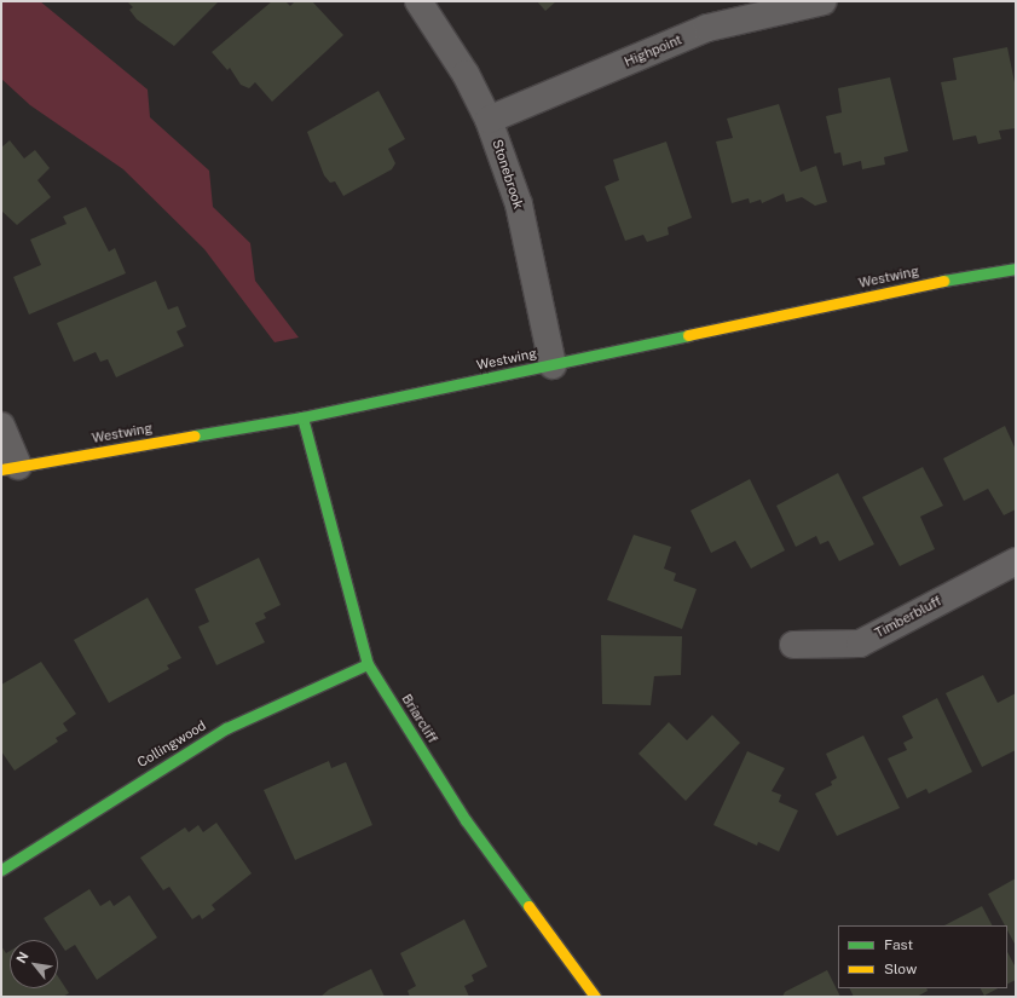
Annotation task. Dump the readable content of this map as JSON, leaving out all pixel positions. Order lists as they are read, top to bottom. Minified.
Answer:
{"streets":{"street":["Highpoint","Stonebrook","Westwing","Timberbluff","Briarcliff","Collingwood"]},"crossings":[["Highpoint","Stonebrook"],["Stonebrook","Westwing"],["Westwing","Briarcliff"],["Briarcliff","Collingwood"]],"legend":["Fast","Slow"],"north":"top left"}
